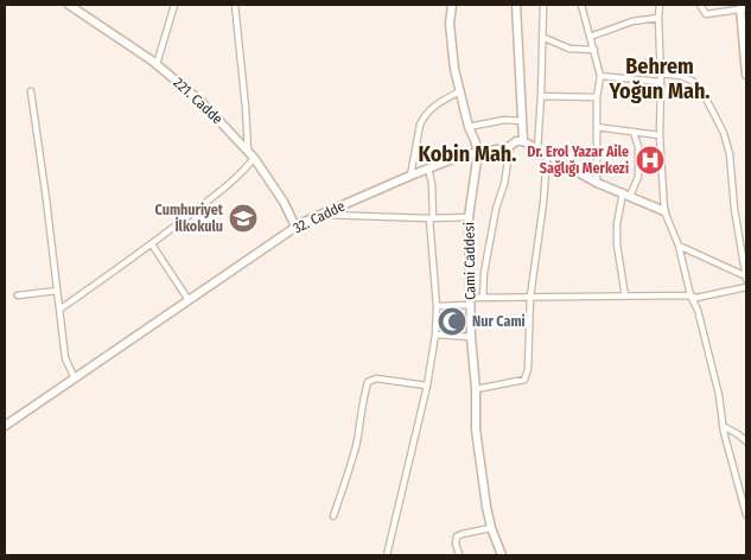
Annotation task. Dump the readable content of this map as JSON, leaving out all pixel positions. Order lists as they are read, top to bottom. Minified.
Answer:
{"streets":{"street":["221. Cadde","32. Cadde","Cami Caddesi"]},"crossings":[["221. Cadde","32. Cadde"],["32. Cadde","Cami Caddesi"]],"districts":["Behrem Yoğun Mah.","Kobin Mah."],"places":{"hospital":["Dr. Erol Yazar Aile Sağlığı Merkezi"],"school or university":["Cumhuriyet İlkokulu"],"mosque":["Nur Cami"]}}
